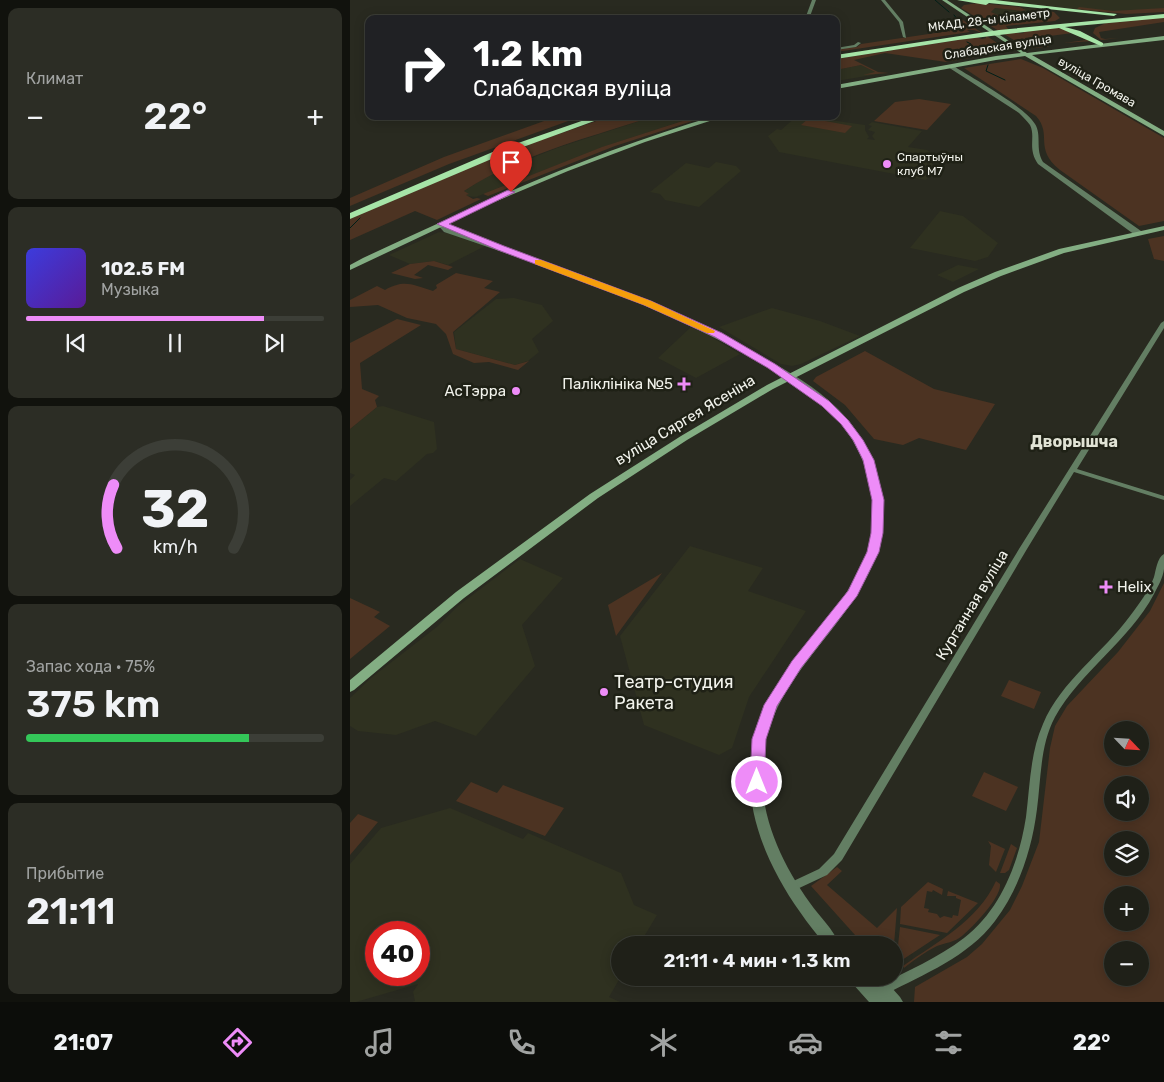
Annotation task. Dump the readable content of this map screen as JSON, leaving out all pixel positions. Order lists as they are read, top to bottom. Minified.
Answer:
{"streets":{"highway":["МКАД, 28-ы кіламетр"],"main road":["Слабадская вуліца","вуліца Громава","вуліца Сяргея Ясеніна"],"street":["Курганная вуліца"]},"crossings":[["Слабадская вуліца","вуліца Громава"]],"districts":["Дворышча"],"places":{"other":["Спартыўны клуб М7","АсТэрра","Театр-студия Ракета"],"health":["Паліклініка №5","Helix"]},"north":"bottom right","page":{"tile":["Климат",["Запас хода · 75%","375 km"],["Прибытие","21:11"]],"turn":["1.2 km","Слабадская вуліца"],"heat":["−","22°","+"],"song":["102.5 FM","Музыка"],"map_buttons":["+","−"],"limit":"40","trip":"21:11 · 4 мин · 1.3 km","tabs":["21:07","22°"],"gauge":["32","km/h"]}}
